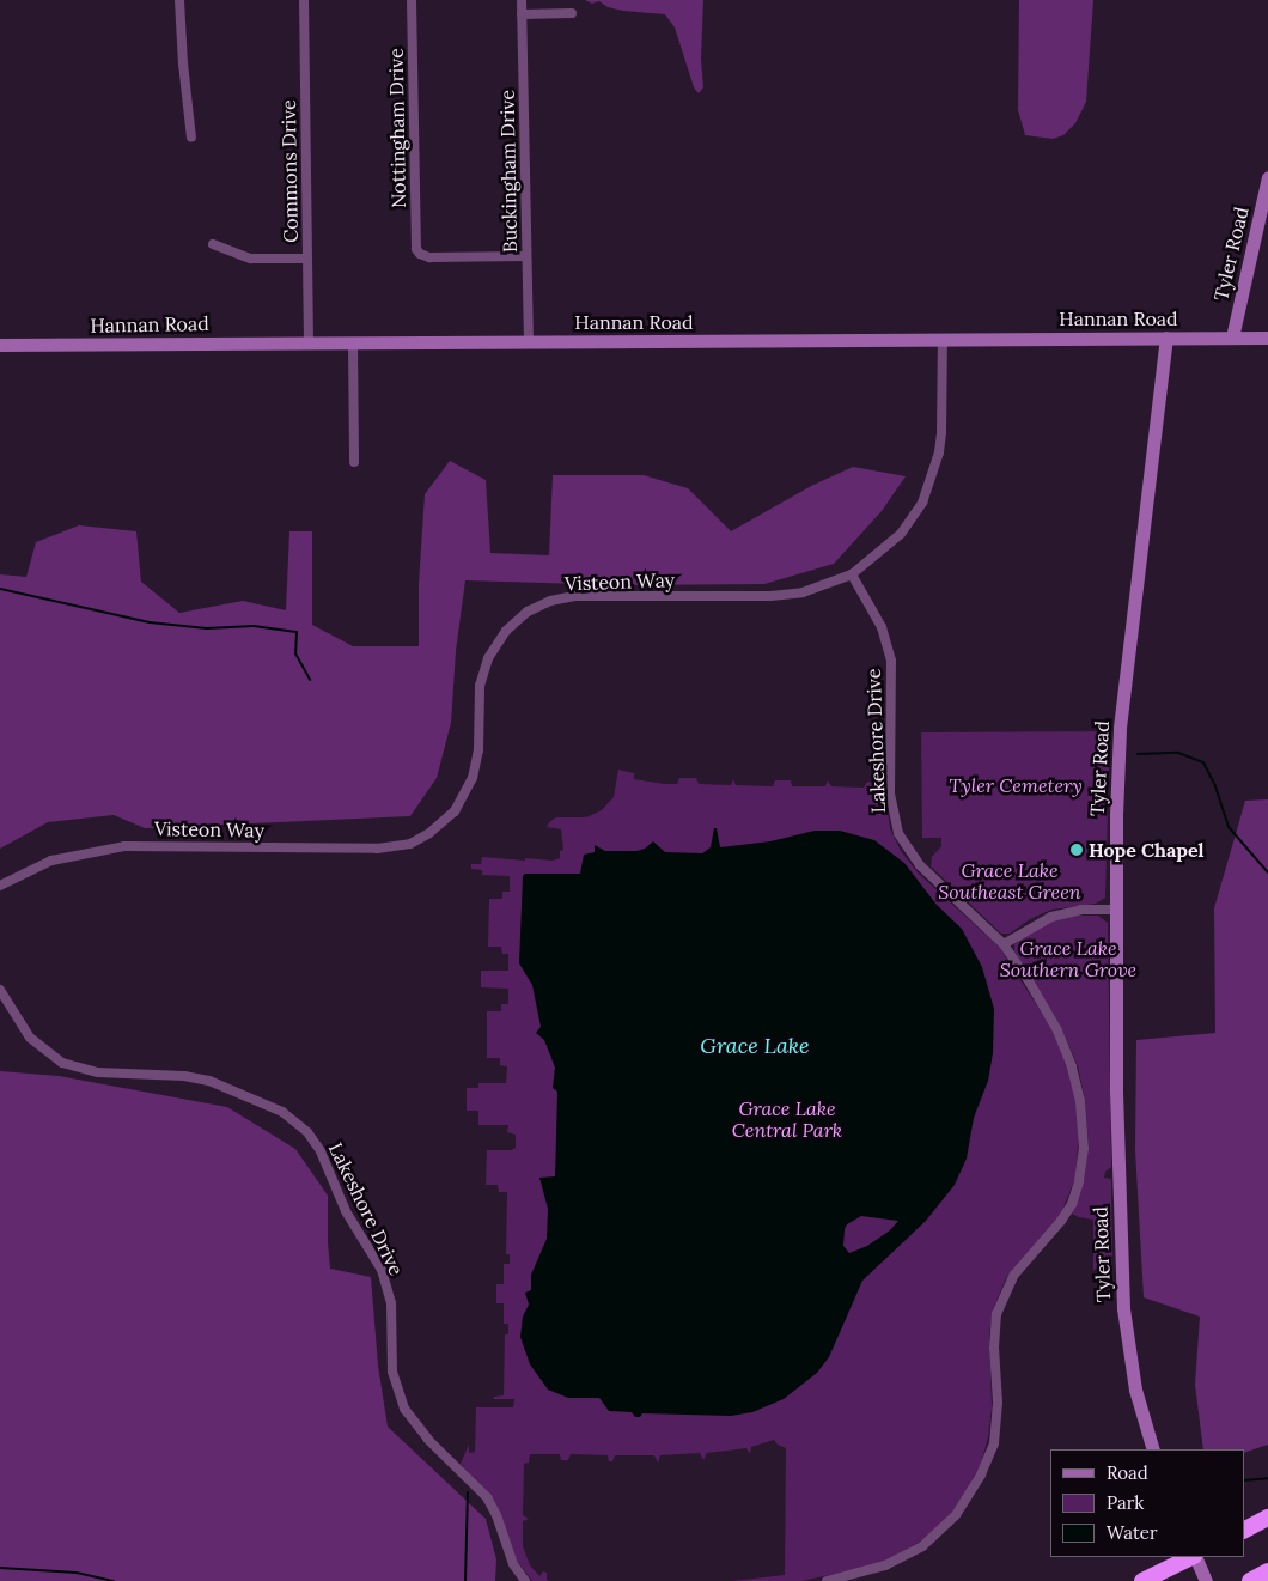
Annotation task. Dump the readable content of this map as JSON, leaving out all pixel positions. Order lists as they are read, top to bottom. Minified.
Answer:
{"streets":{"street":["Nottingham Drive","Commons Drive","Buckingham Drive","Tyler Road","Hannan Road","Visteon Way","Lakeshore Drive"]},"crossings":[["Nottingham Drive","Buckingham Drive"],["Commons Drive","Hannan Road"],["Buckingham Drive","Hannan Road"],["Tyler Road","Hannan Road"],["Hannan Road","Visteon Way"],["Visteon Way","Lakeshore Drive"]],"water":["Grace Lake"],"parks":["Tyler Cemetery","Grace Lake Southeast Green","Grace Lake Southern Grove","Grace Lake Central Park"],"places":["Hope Chapel"],"legend":["Road","Park","Water"]}
